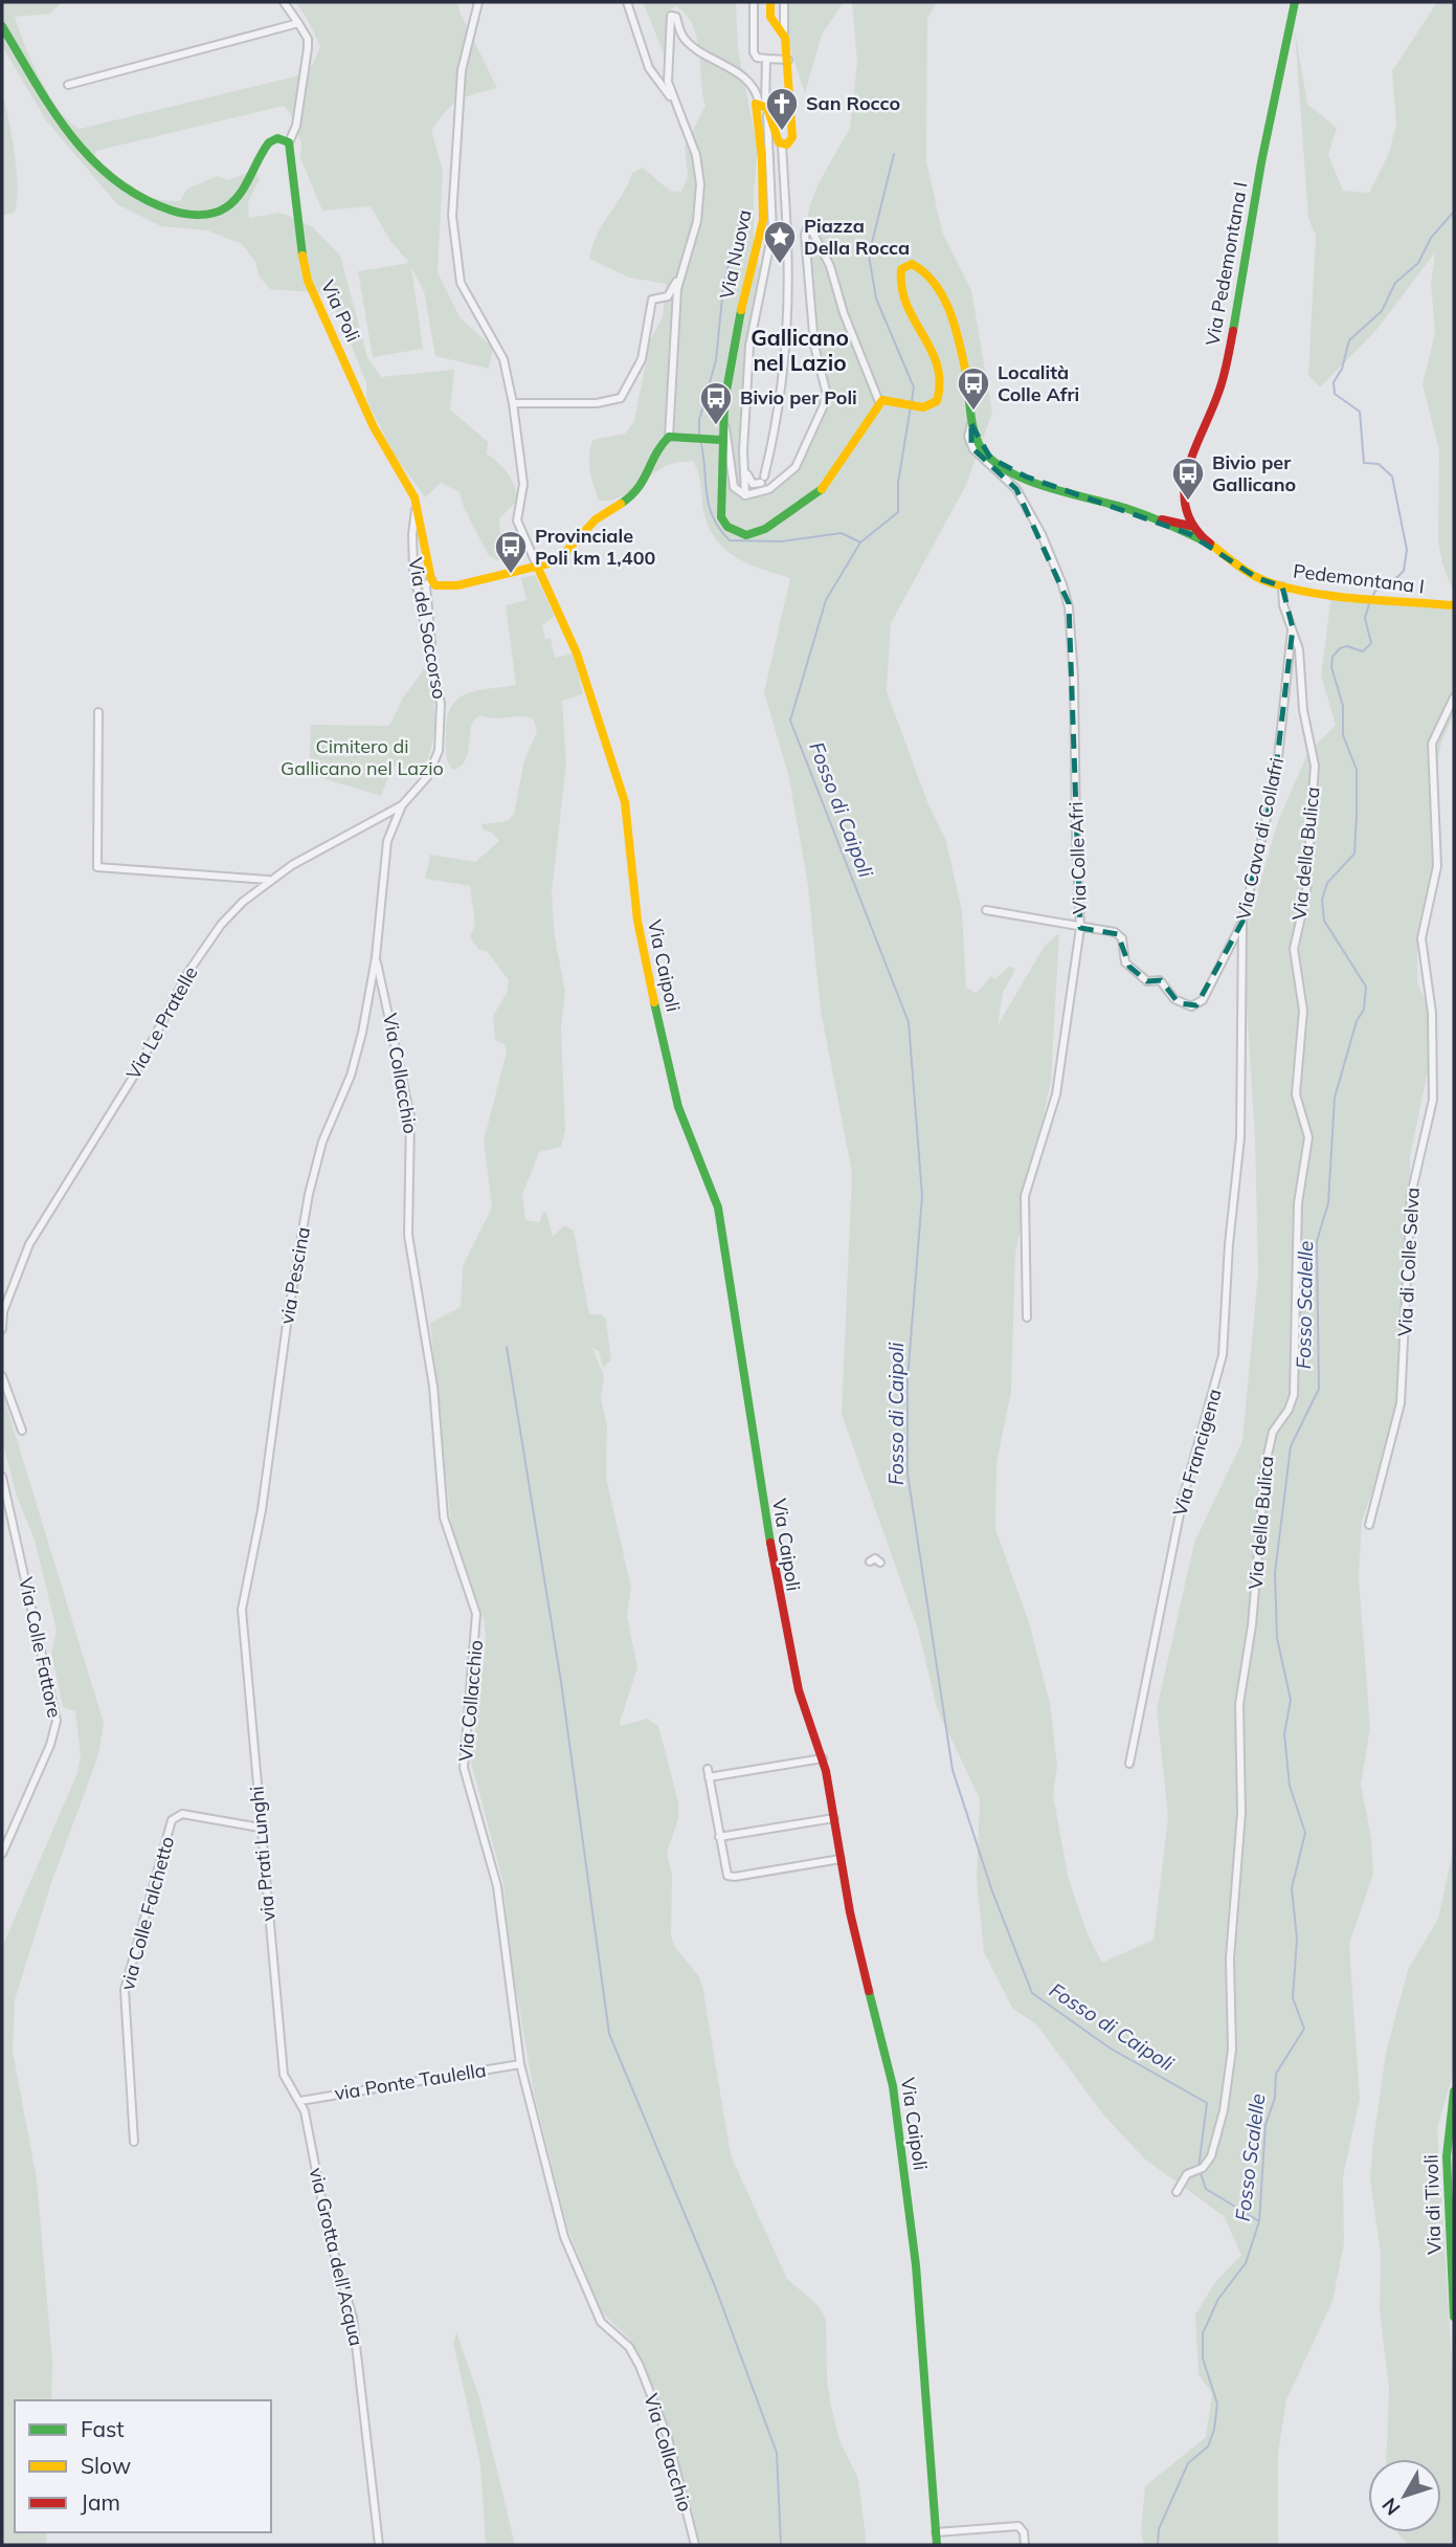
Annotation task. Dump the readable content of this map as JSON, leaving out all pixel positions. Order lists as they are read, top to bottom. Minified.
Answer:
{"streets":{"street":["Via Nuova","Via Pedemontana I","Via Poli","Pedemontana I","Via del Soccorso","Via Cava di Collafri","Via della Bulica","Via Colle Afri","Via Caipoli","Via Le Pratelle","Via Collacchio","Via di Colle Selva","via Pescina","Via Francigena","Via Colle Fattore","via Prati Lunghi","via Colle Falchetto","via Ponte Taulella","Via di Tivoli","via Grotta dell'Acqua"]},"crossings":[["Via Pedemontana I","Pedemontana I"],["Via Poli","Via del Soccorso"],["Pedemontana I","Via della Bulica"],["Via del Soccorso","Via Le Pratelle"],["Via del Soccorso","Via Collacchio"],["Via del Soccorso","via Pescina"],["Via Cava di Collafri","Via della Bulica"],["Via Cava di Collafri","Via Francigena"],["Via Collacchio","via Pescina"],["Via Collacchio","via Ponte Taulella"],["via Pescina","via Prati Lunghi"],["via Prati Lunghi","via Colle Falchetto"],["via Prati Lunghi","via Ponte Taulella"],["via Prati Lunghi","via Grotta dell'Acqua"],["via Ponte Taulella","via Grotta dell'Acqua"]],"districts":["Gallicano nel Lazio"],"water":["Fosso di Caipoli","Fosso Scalelle"],"parks":["Cimitero di Gallicano nel Lazio"],"places":{"church":["San Rocco"],"place":["Piazza Della Rocca"],"bus stop":["Località Colle Afri","Bivio per Poli","Bivio per Gallicano","Provinciale Poli km 1,400"]},"legend":["Fast","Slow","Jam"],"north":"bottom left"}
